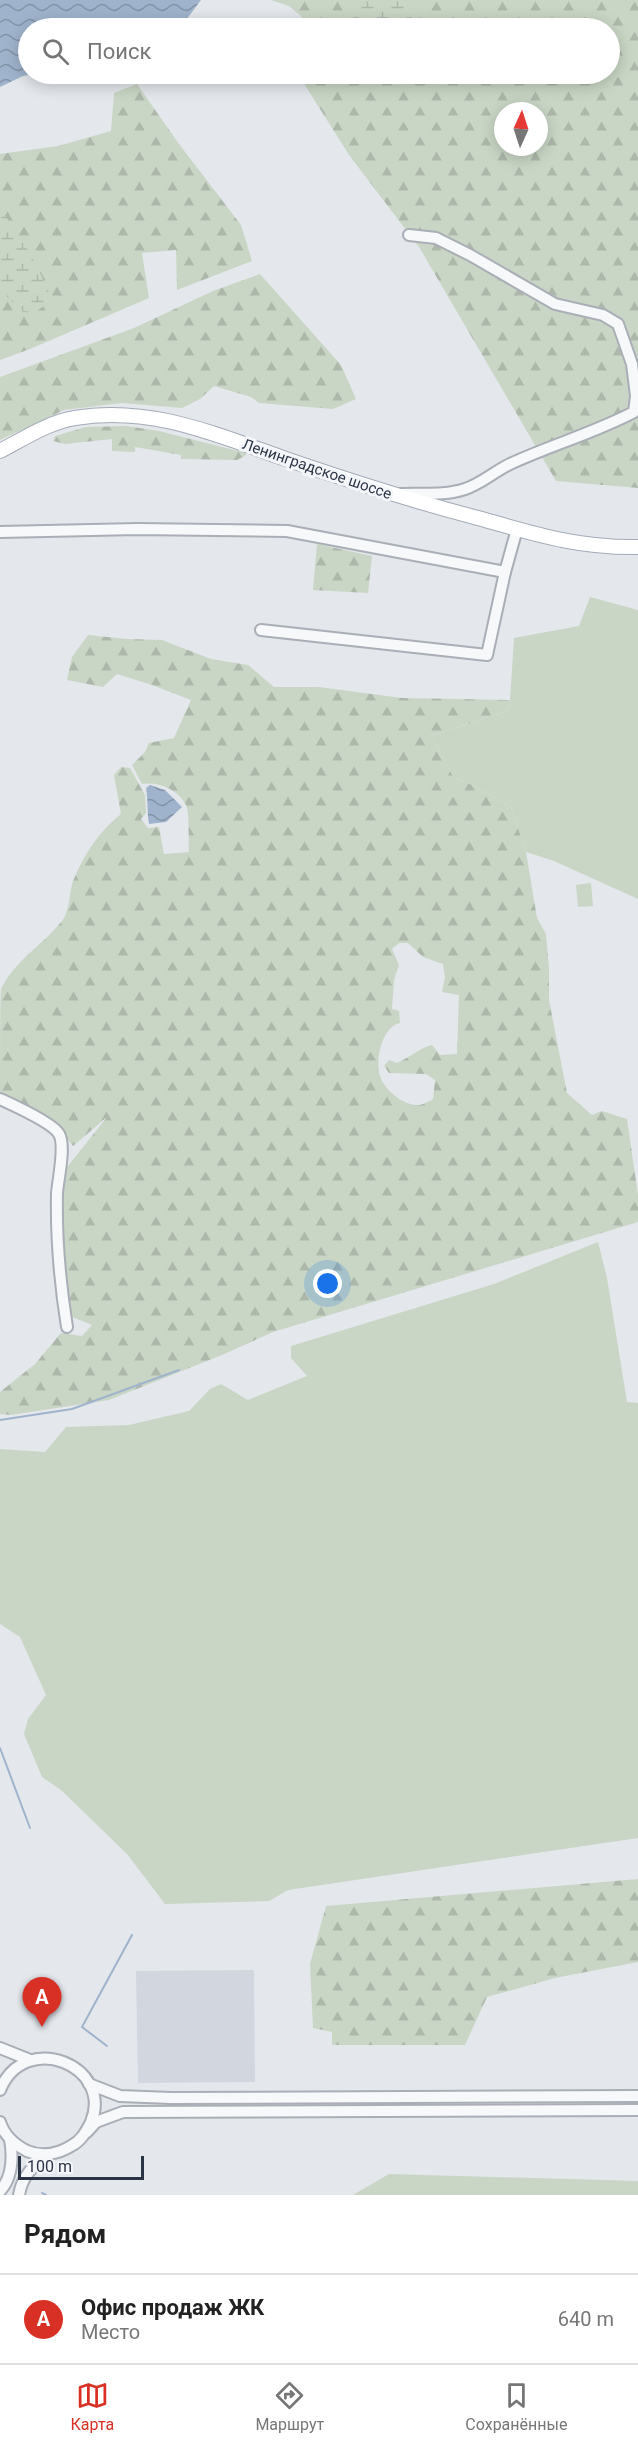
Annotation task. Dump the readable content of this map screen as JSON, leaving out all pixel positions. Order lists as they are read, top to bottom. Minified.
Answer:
{"streets":{"main road":["Ленинградское шоссе"]},"scale_bar":"100 m","north":"top","page":{"search":"Поиск","pins":"A","scale":"100 m","heading":"Рядом","list":[{"mark":"A","name":"Офис продаж ЖК","note":"Место","value":"640 m"}],"nav":["Карта","Маршрут","Сохранённые"]}}
